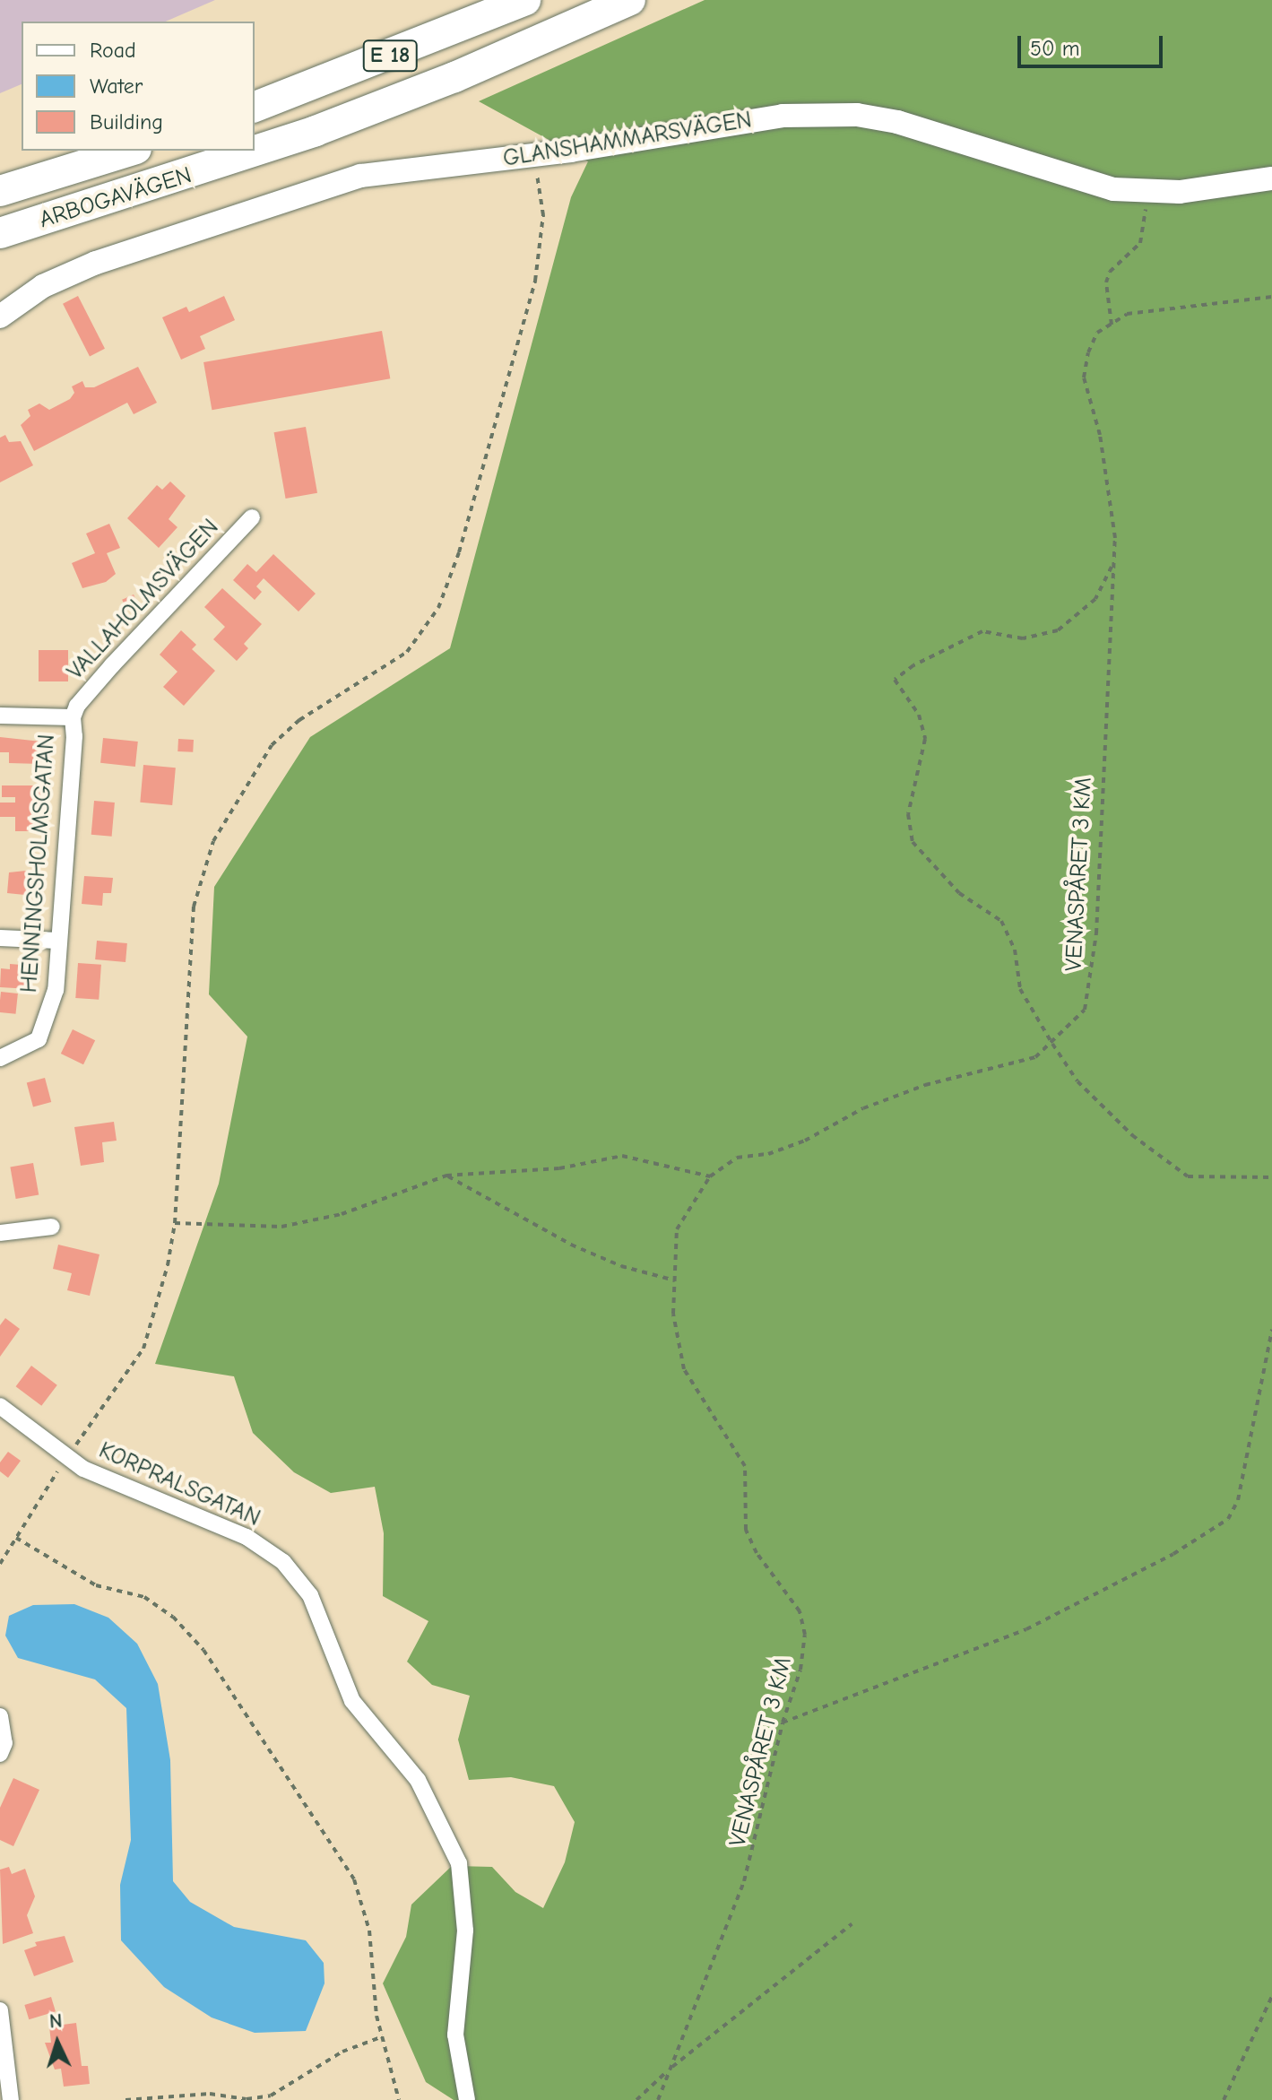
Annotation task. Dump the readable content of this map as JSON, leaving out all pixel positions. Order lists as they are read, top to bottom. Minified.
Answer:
{"streets":{"highway":["E 18","ARBOGAVÄGEN"],"street":["GLANSHAMMARSVÄGEN","VALLAHOLMSVÄGEN","HENNINGSHOLMSGATAN","KORPRALSGATAN"],"path":["VENASPÅRET 3 KM"]},"crossings":[["VALLAHOLMSVÄGEN","HENNINGSHOLMSGATAN"]],"legend":["Road","Water","Building"],"scale_bar":"50 m","north":"top"}
